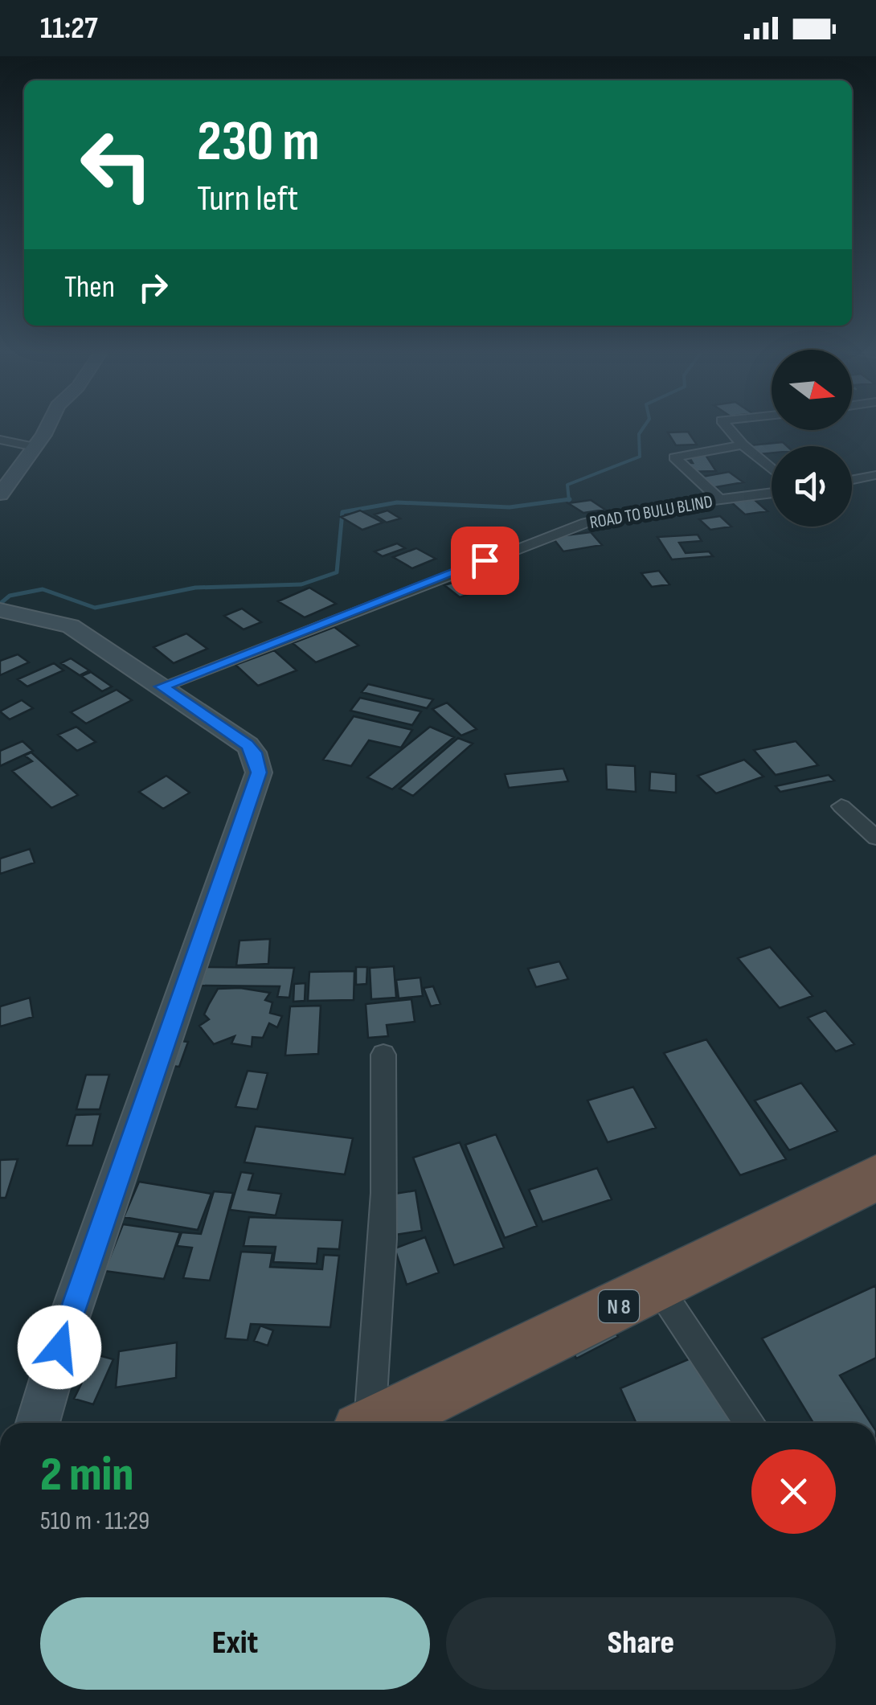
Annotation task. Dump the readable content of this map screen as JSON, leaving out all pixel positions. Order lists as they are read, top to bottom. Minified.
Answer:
{"streets":{"highway":["N 8"],"street":["ROAD TO BULU BLIND"]},"north":"right","page":{"status":"11:27","turn":["230 m","Turn left"],"then":"Then","heading":["2 min","510 m · 11:29"],"buttons":["Exit","Share"]}}
